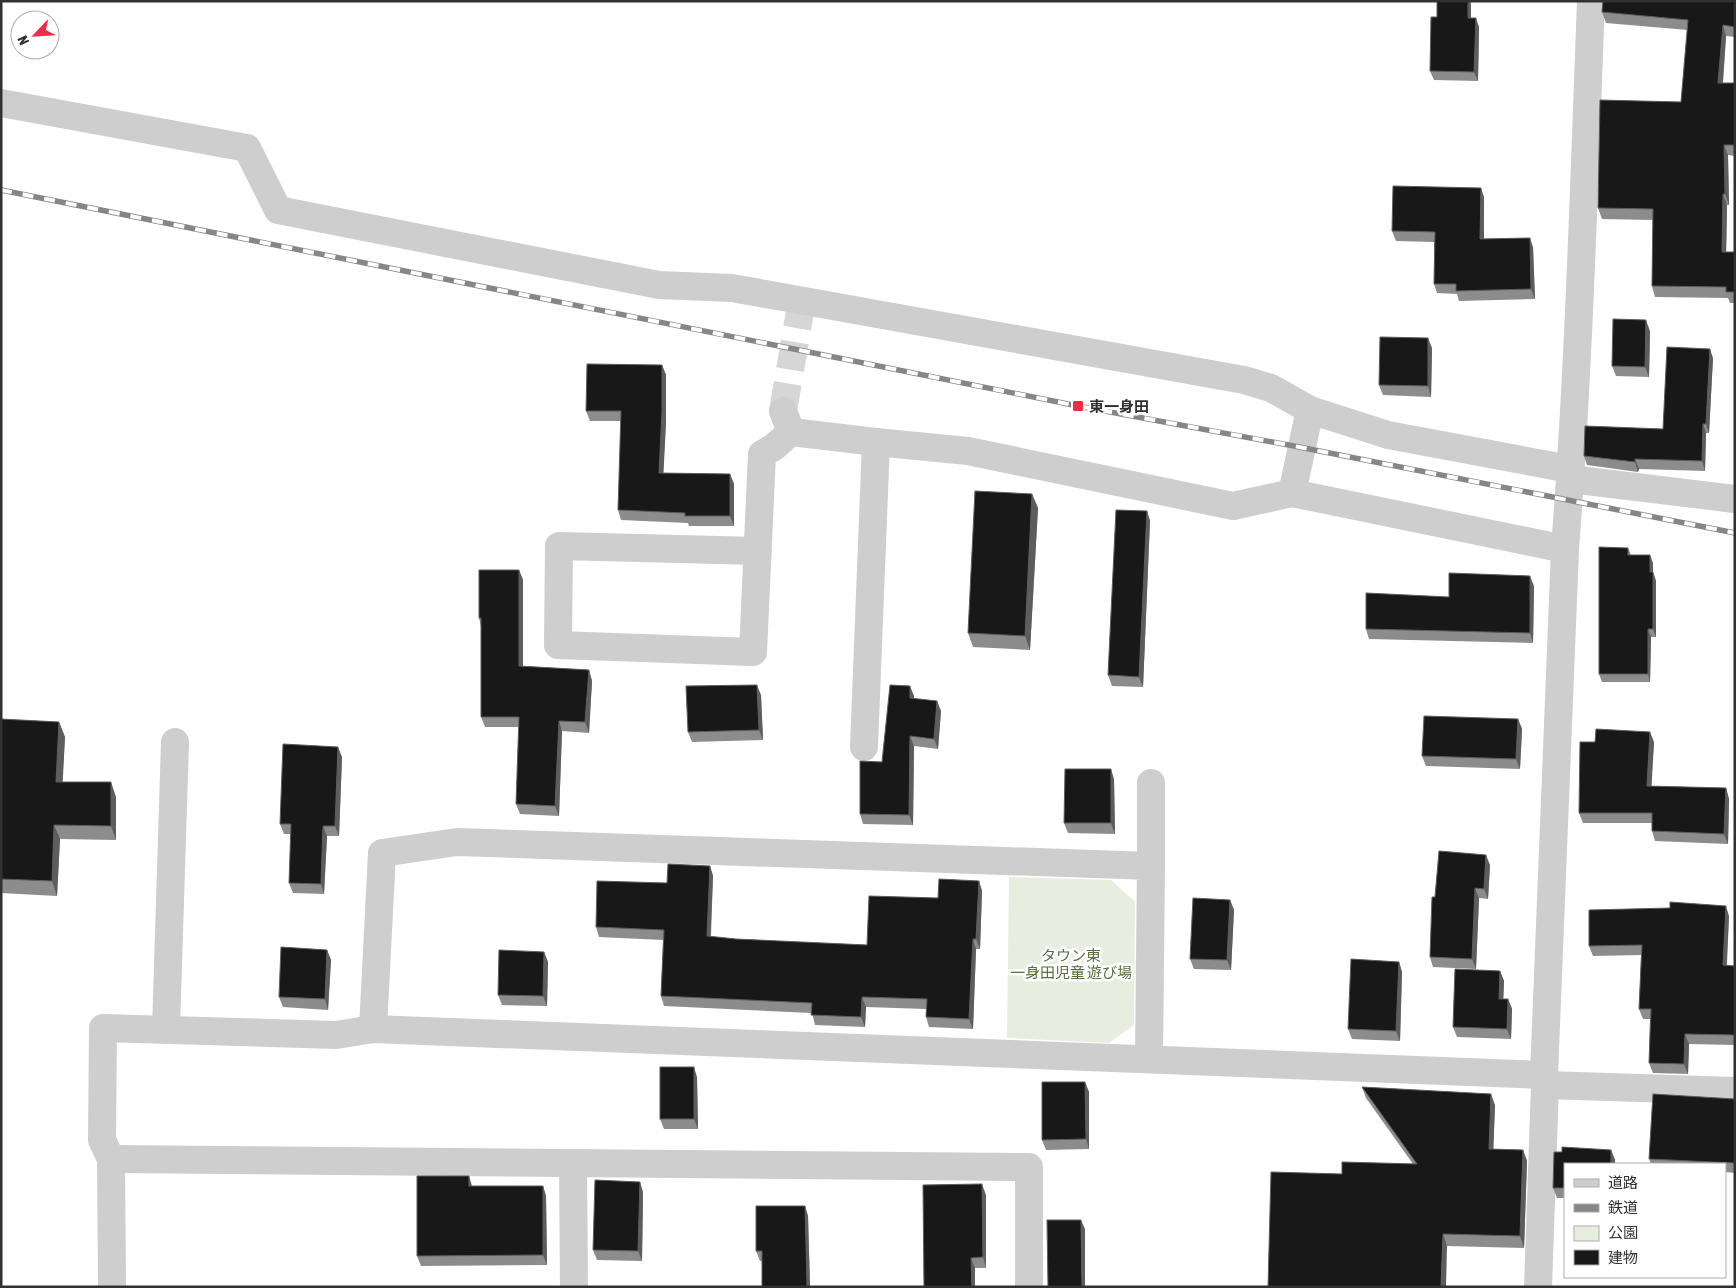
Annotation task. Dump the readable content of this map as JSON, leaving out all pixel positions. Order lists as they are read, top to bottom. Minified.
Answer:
{"parks":["タウン東 一身田児童 遊び場"],"places":{"transit":["東一身田"]},"legend":["道路","鉄道","公園","建物"],"north":"bottom left"}
